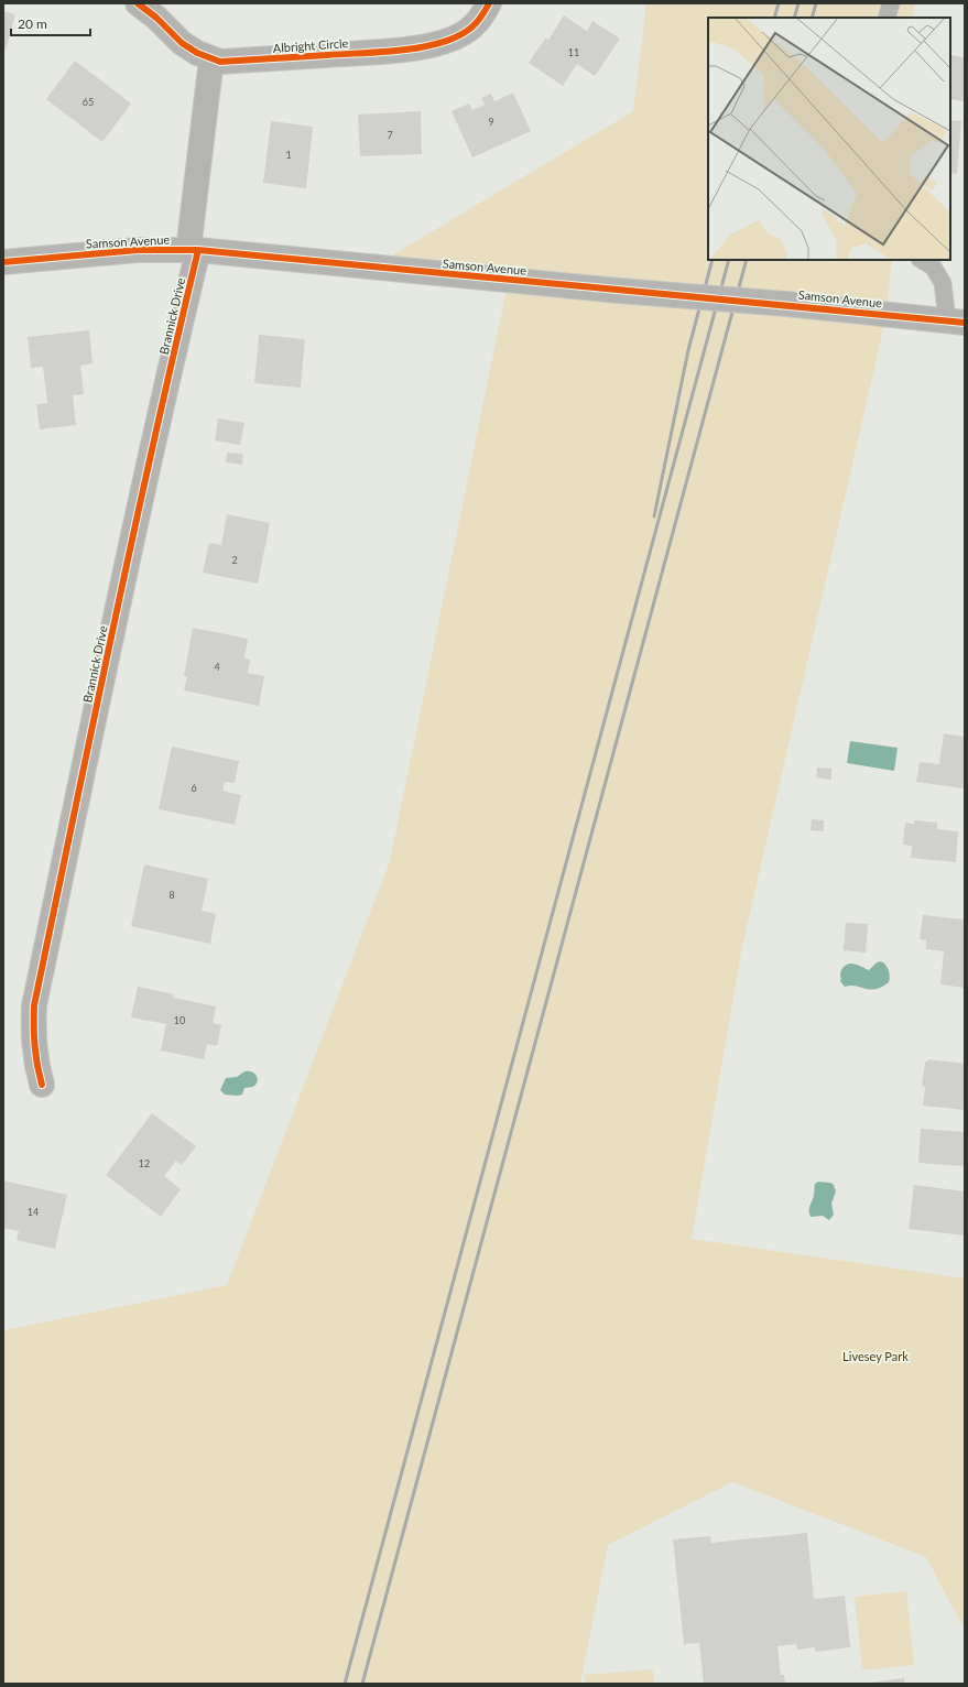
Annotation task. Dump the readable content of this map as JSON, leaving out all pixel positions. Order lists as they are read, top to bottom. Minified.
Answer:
{"streets":{"street":["Albright Circle","Samson Avenue","Brannick Drive"]},"crossings":[["Samson Avenue","Brannick Drive"]],"parks":["Livesey Park"],"house_numbers":["11","65","9","7","1","2","4","6","8","10","12","14"],"scale_bar":"20 m"}
